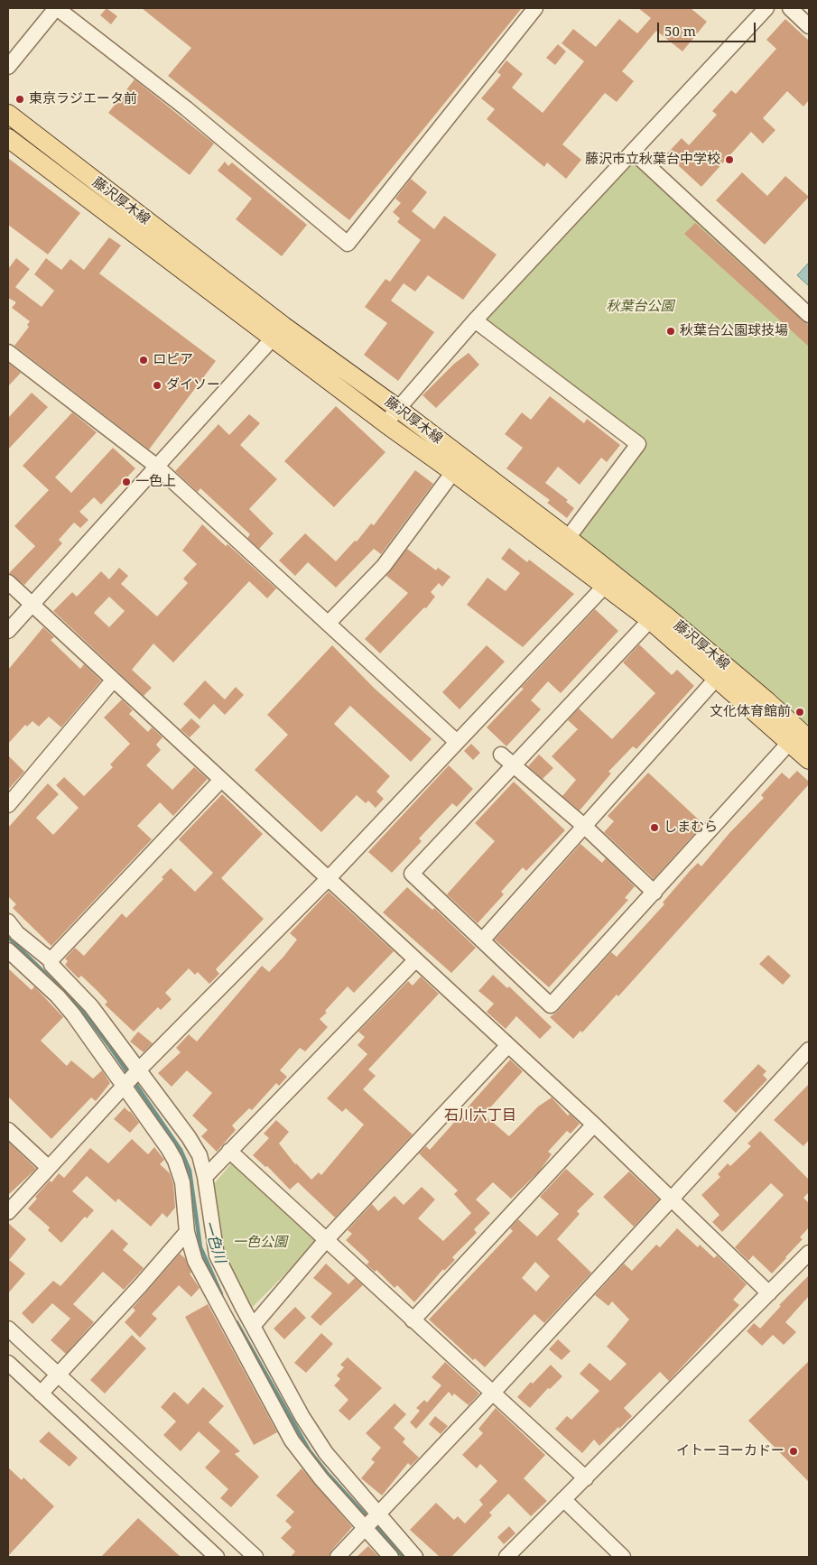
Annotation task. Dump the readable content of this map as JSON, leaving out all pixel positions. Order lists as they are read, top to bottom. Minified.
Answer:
{"streets":{"main road":["藤沢厚木線"]},"districts":["石川六丁目"],"water":["一色川"],"parks":["秋葉台公園","一色公園"],"places":["東京ラジエータ前","藤沢市立秋葉台中学校","秋葉台公園球技場","ロピア","ダイソー","一色上","文化体育館前","しまむら","イトーヨーカドー"],"scale_bar":"50 m"}
